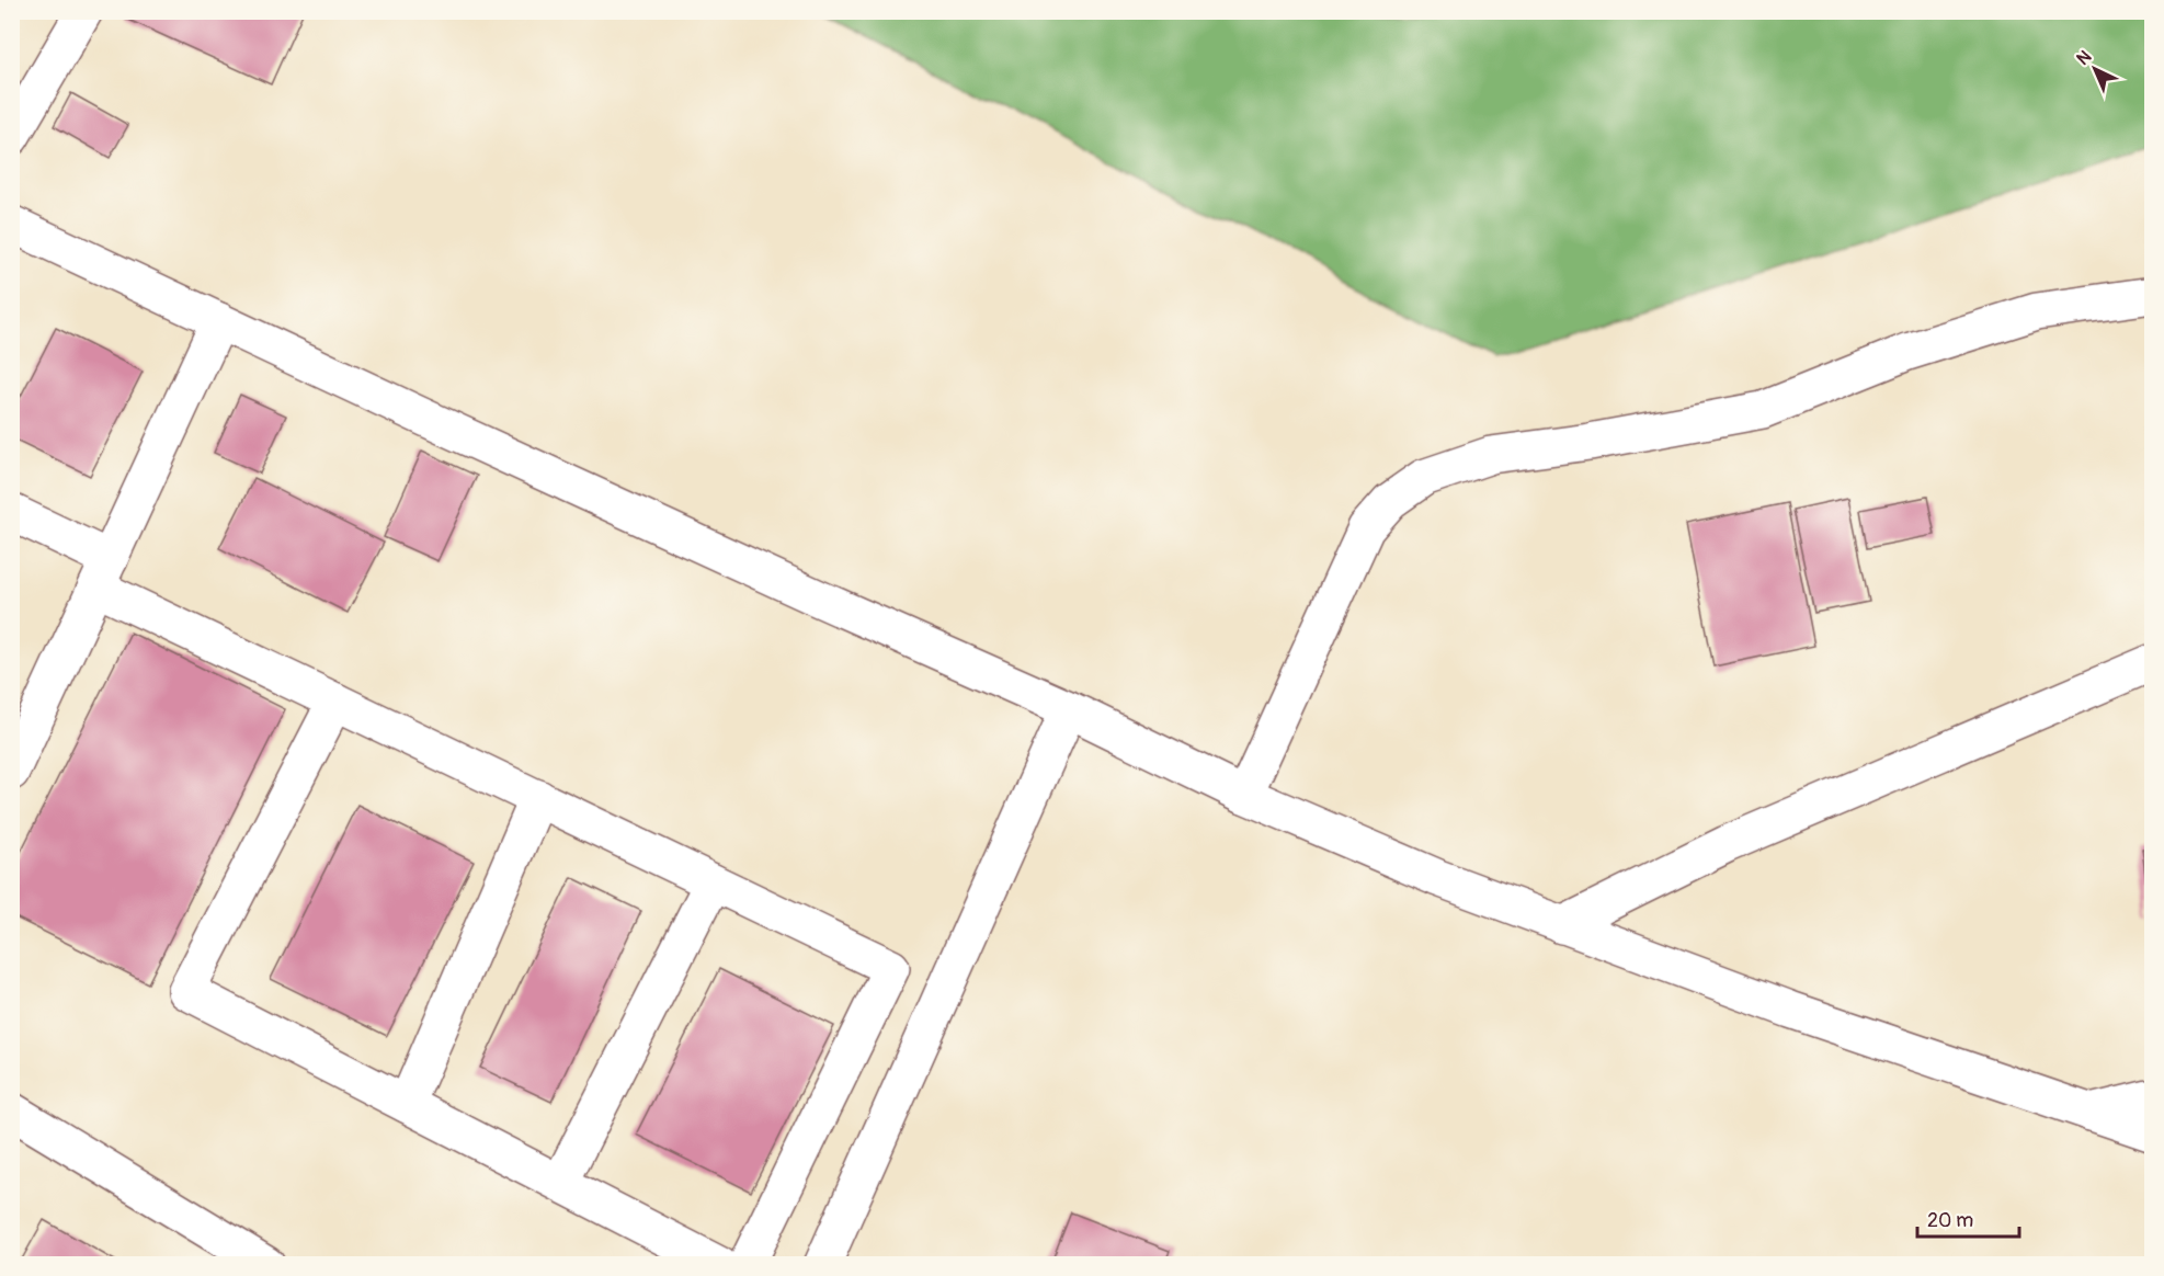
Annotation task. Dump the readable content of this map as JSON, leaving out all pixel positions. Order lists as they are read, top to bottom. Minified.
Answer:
{"scale_bar":"20 m","north":"top left"}
